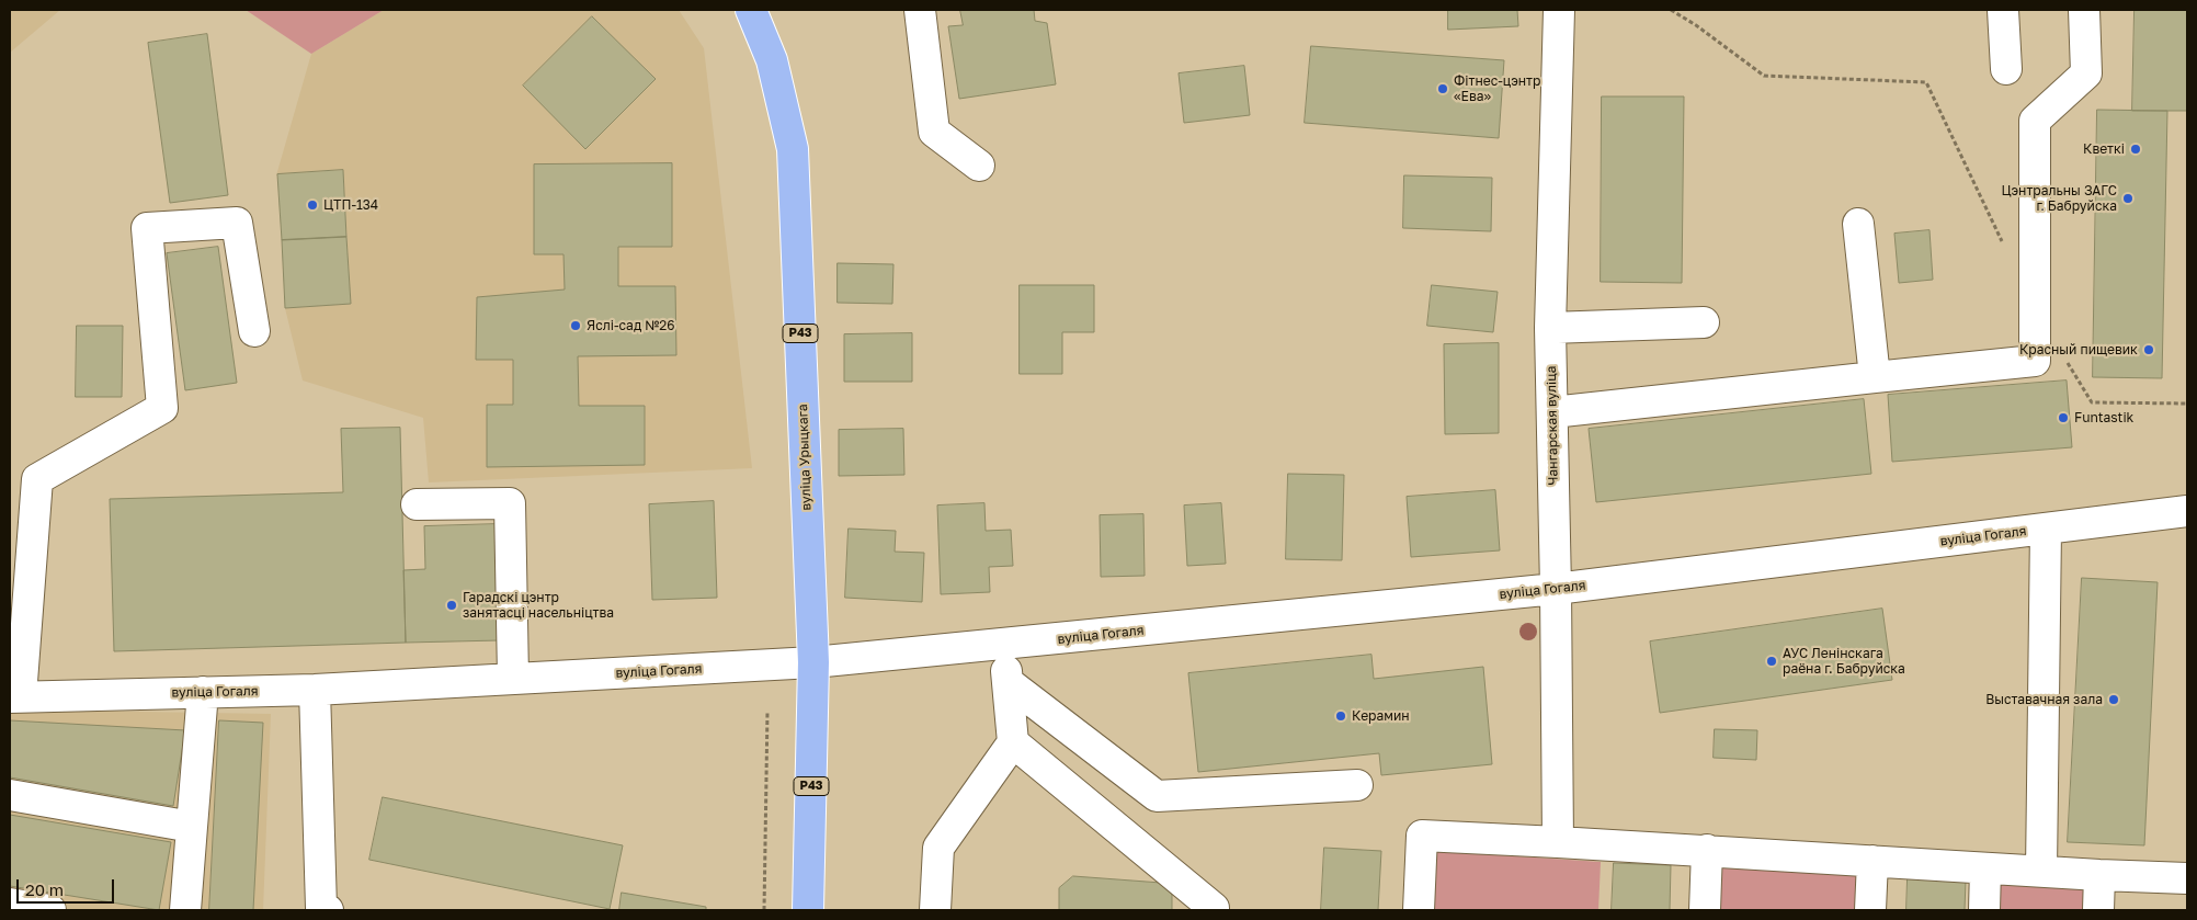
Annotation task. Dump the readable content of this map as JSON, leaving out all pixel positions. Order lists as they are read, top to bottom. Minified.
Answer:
{"streets":{"main road":["Р43","вуліца Урыцкага"],"street":["Чангарская вуліца","вуліца Гогаля"]},"crossings":[["Чангарская вуліца","вуліца Гогаля"],["вуліца Урыцкага","вуліца Гогаля"]],"places":["Фітнес-цэнтр «Ева»","Кветкі","Цэнтральны ЗАГС г. Бабруйска","ЦТП-134","Яслі-сад №26","Красный пищевик","Funtastik","Гарадскі цэнтр занятасці насельніцтва","АУС Ленінскага раёна г. Бабруйска","Выставачная зала","Керамин"],"scale_bar":"20 m"}
